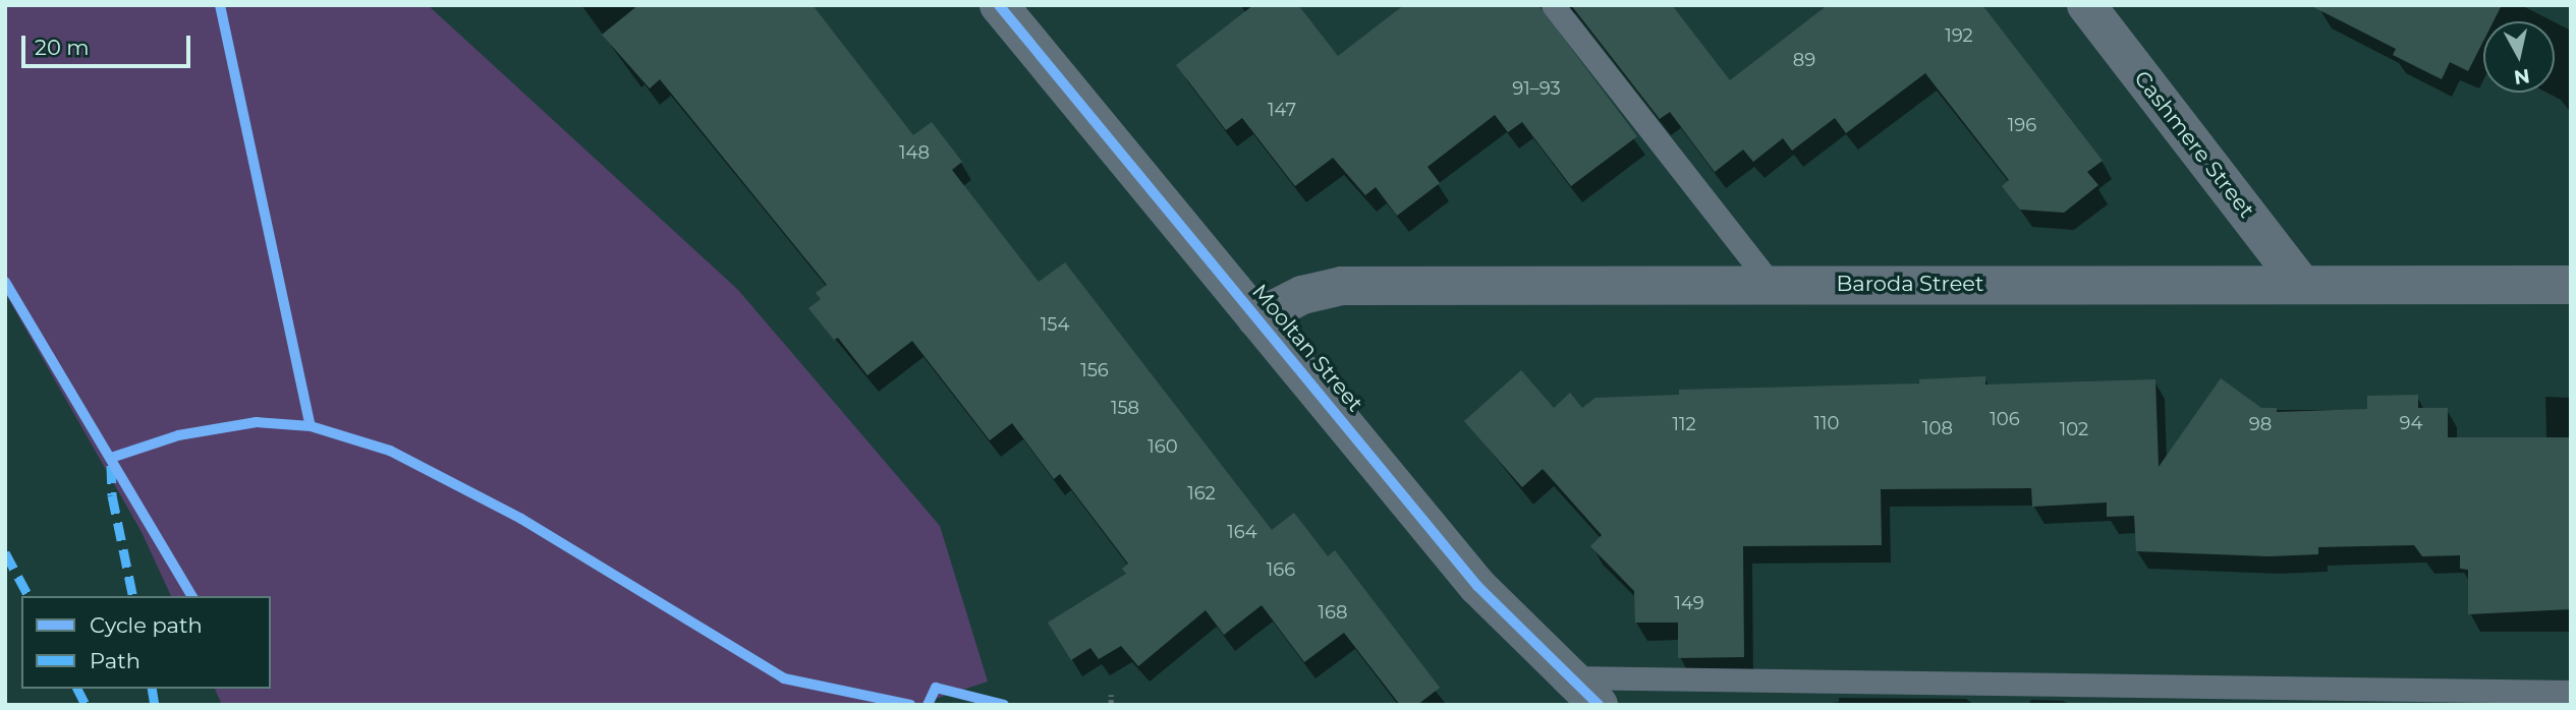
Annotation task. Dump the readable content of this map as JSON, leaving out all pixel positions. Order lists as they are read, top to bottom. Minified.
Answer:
{"streets":{"street":["Cashmere Street","Baroda Street","Mooltan Street"]},"crossings":[["Cashmere Street","Baroda Street"],["Baroda Street","Mooltan Street"]],"house_numbers":["192","89","91–93","147","196","148","154","156","158","106","110","94","112","98","108","102","160","162","164","166","149","168"],"legend":["Cycle path","Path"],"scale_bar":"20 m","north":"bottom"}
